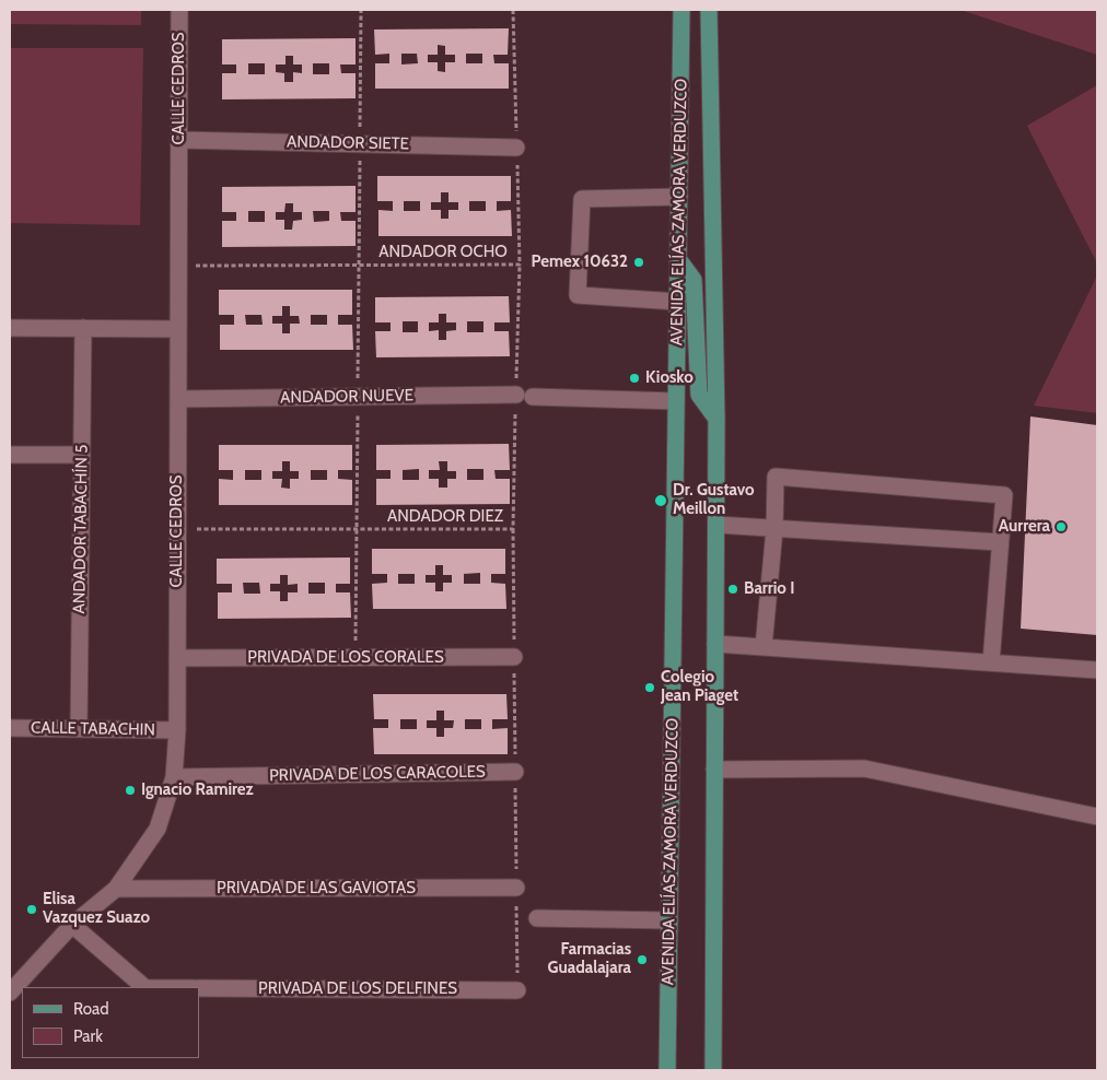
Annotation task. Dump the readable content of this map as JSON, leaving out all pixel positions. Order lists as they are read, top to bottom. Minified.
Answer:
{"streets":{"main road":["AVENIDA ELÍAS ZAMORA VERDUZCO"],"street":["CALLE CEDROS","ANDADOR SIETE","ANDADOR NUEVE","ANDADOR TABACHÍN 5","PRIVADA DE LOS CORALES","CALLE TABACHIN","PRIVADA DE LOS CARACOLES","PRIVADA DE LAS GAVIOTAS","PRIVADA DE LOS DELFINES"],"path":["ANDADOR OCHO","ANDADOR DIEZ"]},"crossings":[["CALLE CEDROS","ANDADOR SIETE"],["CALLE CEDROS","ANDADOR OCHO"],["CALLE CEDROS","ANDADOR NUEVE"],["CALLE CEDROS","ANDADOR DIEZ"],["CALLE CEDROS","PRIVADA DE LOS CORALES"],["CALLE CEDROS","CALLE TABACHIN"],["CALLE CEDROS","PRIVADA DE LOS CARACOLES"],["CALLE CEDROS","PRIVADA DE LAS GAVIOTAS"],["ANDADOR SIETE","ANDADOR OCHO"],["AVENIDA ELÍAS ZAMORA VERDUZCO","ANDADOR NUEVE"],["ANDADOR OCHO","ANDADOR DIEZ"],["ANDADOR NUEVE","ANDADOR DIEZ"],["ANDADOR TABACHÍN 5","CALLE TABACHIN"]],"places":["Pemex 10632","Kiosko","Dr. Gustavo Meillon","Aurrera","Barrio I","Colegio Jean Piaget","Ignacio Ramirez","Elisa Vazquez Suazo","Farmacias Guadalajara"],"legend":["Road","Park"]}
